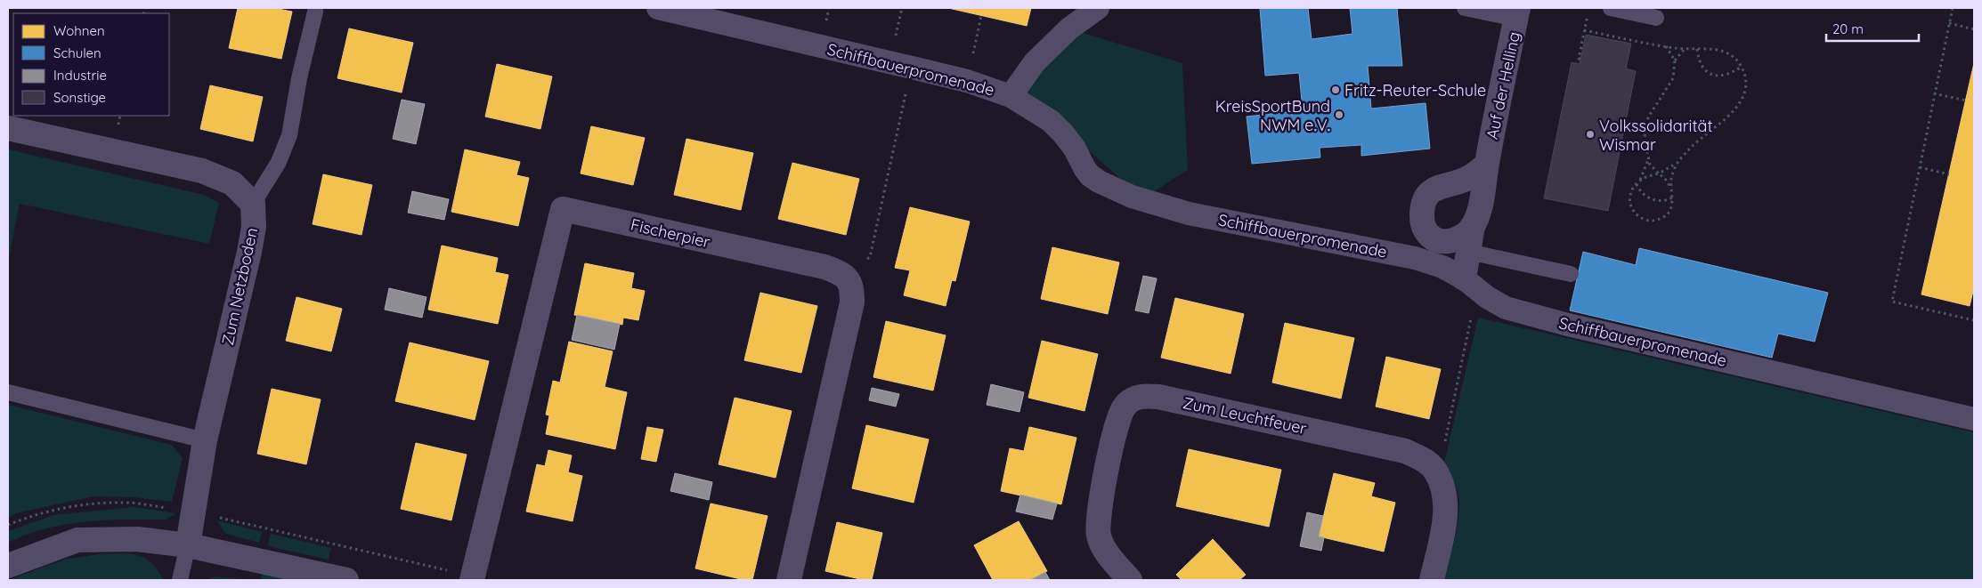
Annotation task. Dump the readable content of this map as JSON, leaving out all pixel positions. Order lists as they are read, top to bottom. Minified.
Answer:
{"streets":{"street":["Schiffbauerpromenade","Auf der Helling","Fischerpier","Zum Netzboden","Zum Leuchtfeuer"]},"crossings":[["Schiffbauerpromenade","Auf der Helling"]],"places":["Fritz-Reuter-Schule","KreisSportBund NWM e.V.","Volkssolidarität Wismar"],"legend":["Wohnen","Schulen","Industrie","Sonstige"],"scale_bar":"20 m"}
